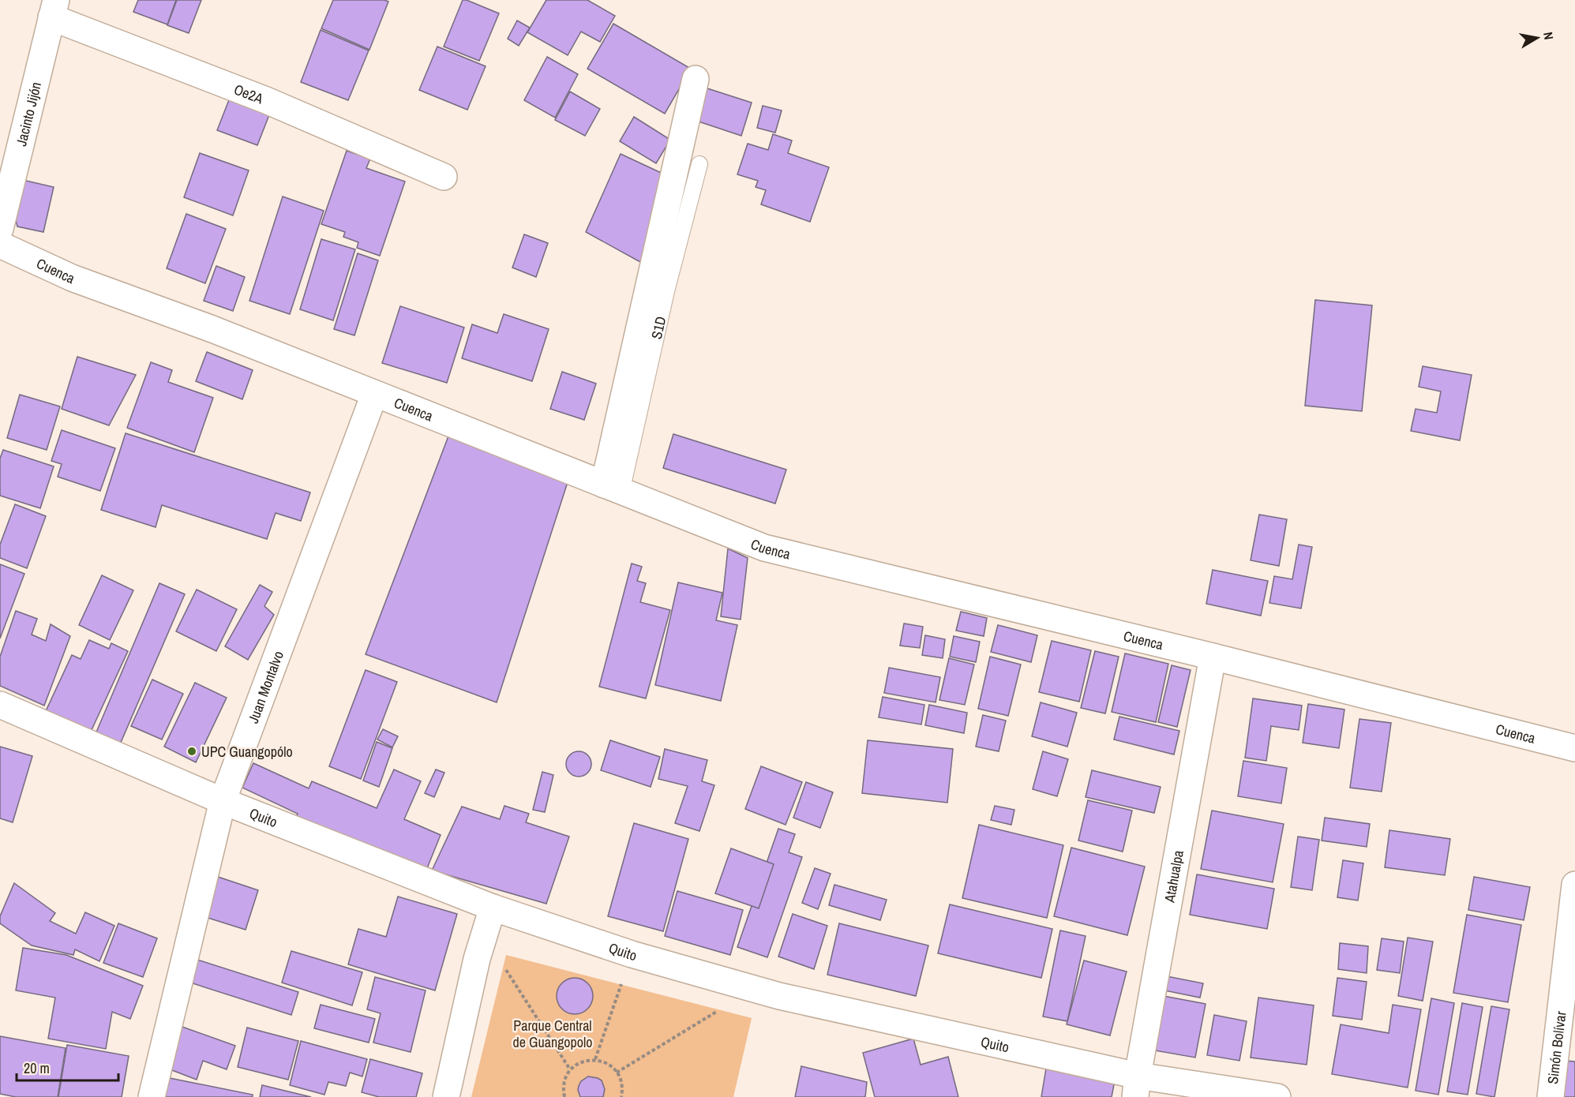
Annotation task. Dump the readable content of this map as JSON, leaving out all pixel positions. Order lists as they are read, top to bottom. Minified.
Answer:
{"streets":{"street":["Oe2A","Jacinto Jijón","Cuenca","Juan Montalvo","Quito","Atahualpa","Simón Bolívar"],"lane":["S1D"]},"crossings":[["Oe2A","Jacinto Jijón"],["Cuenca","S1D"],["Cuenca","Juan Montalvo"],["Cuenca","Atahualpa"],["Juan Montalvo","Quito"],["Quito","Atahualpa"]],"parks":["Parque Central de Guangopolo"],"places":["UPC Guangopólo"],"scale_bar":"20 m","north":"right"}
